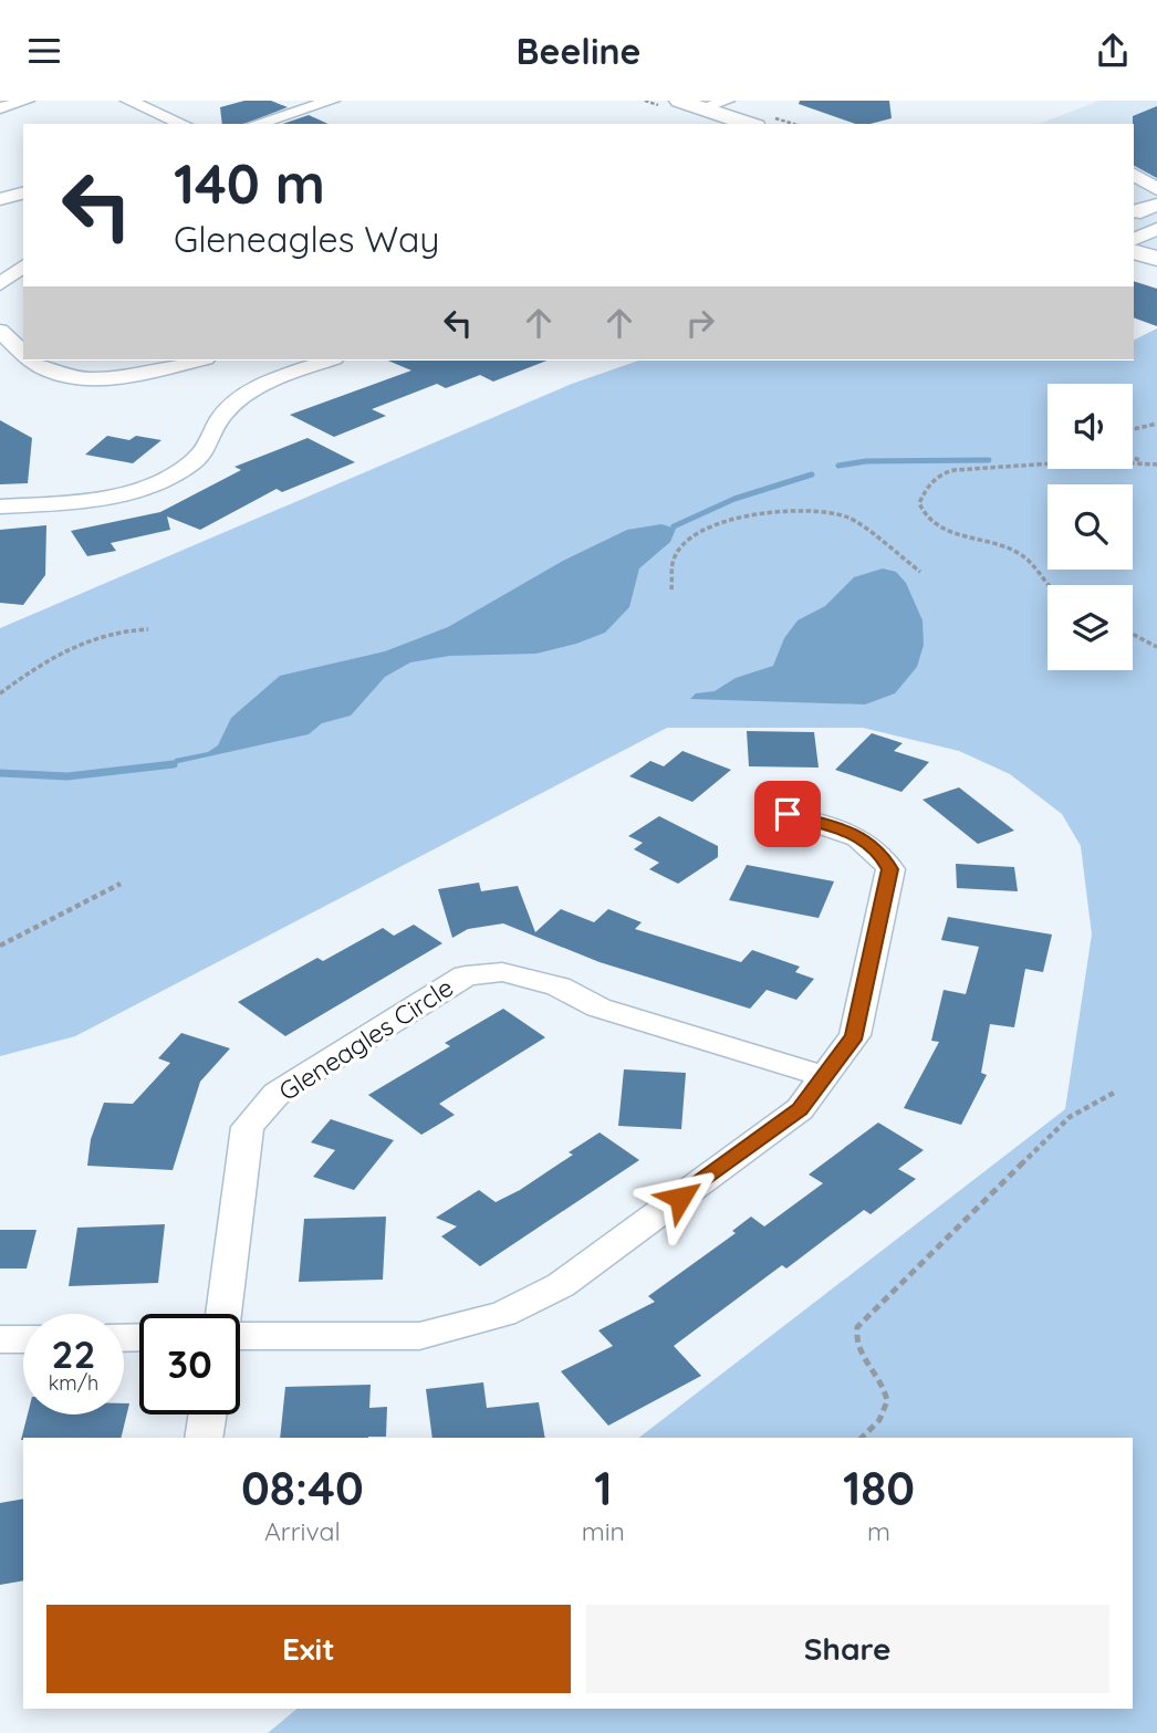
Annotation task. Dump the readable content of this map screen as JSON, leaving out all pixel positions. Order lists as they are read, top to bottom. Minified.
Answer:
{"streets":{"street":["Gleneagles Circle"]},"page":{"header":"Beeline","turn":["140 m","Gleneagles Way"],"speed":"22 km/h","limit":"30","eta":["08:40","Arrival","1","min","180","m"],"buttons":["Exit","Share"]}}
